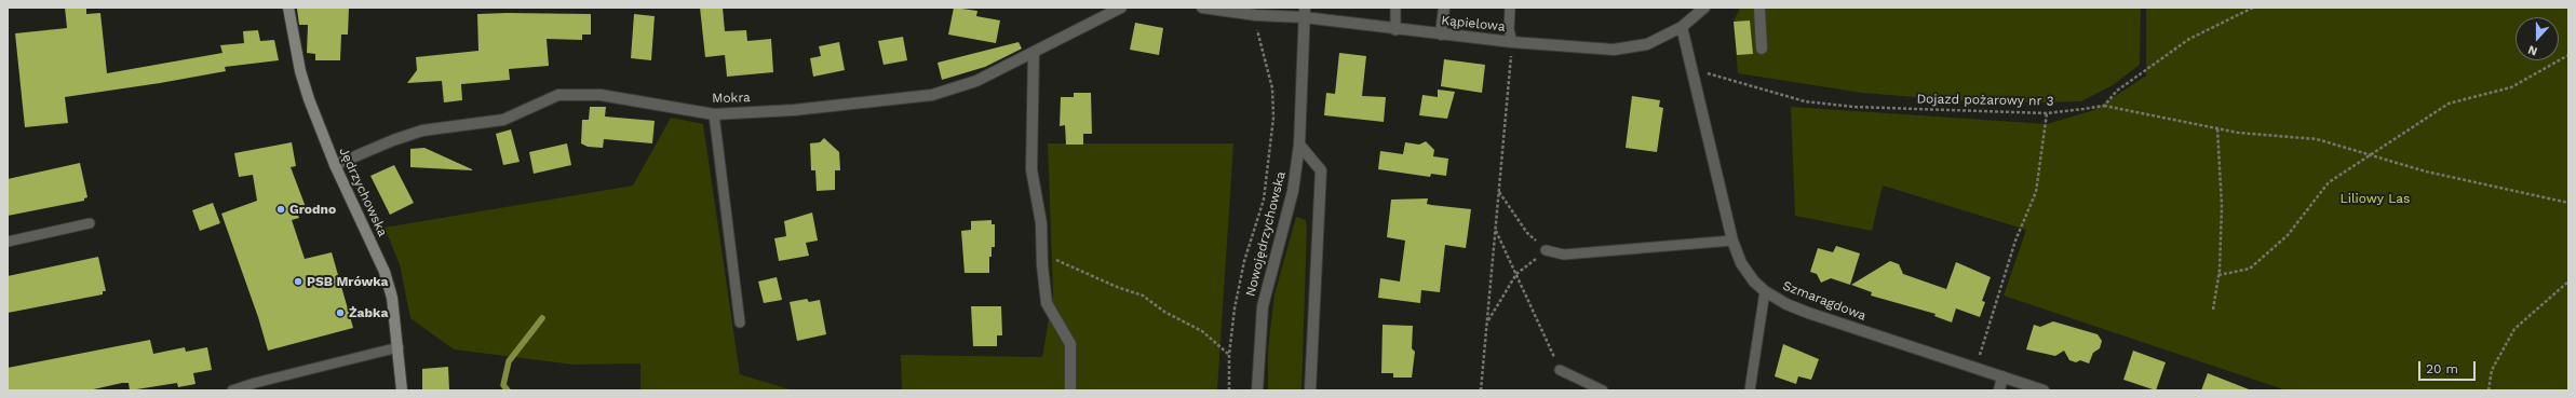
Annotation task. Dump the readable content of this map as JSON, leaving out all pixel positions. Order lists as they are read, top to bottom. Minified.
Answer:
{"streets":{"main road":["Jędrzychowska"],"street":["Kąpielowa","Mokra","Nowojędrzychowska","Szmaragdowa"],"path":["Dojazd pożarowy nr 3"]},"crossings":[["Kąpielowa","Nowojędrzychowska"],["Kąpielowa","Szmaragdowa"],["Mokra","Jędrzychowska"],["Dojazd pożarowy nr 3","Szmaragdowa"]],"parks":["Liliowy Las"],"places":["Grodno","PSB Mrówka","Żabka"],"scale_bar":"20 m","north":"bottom"}
